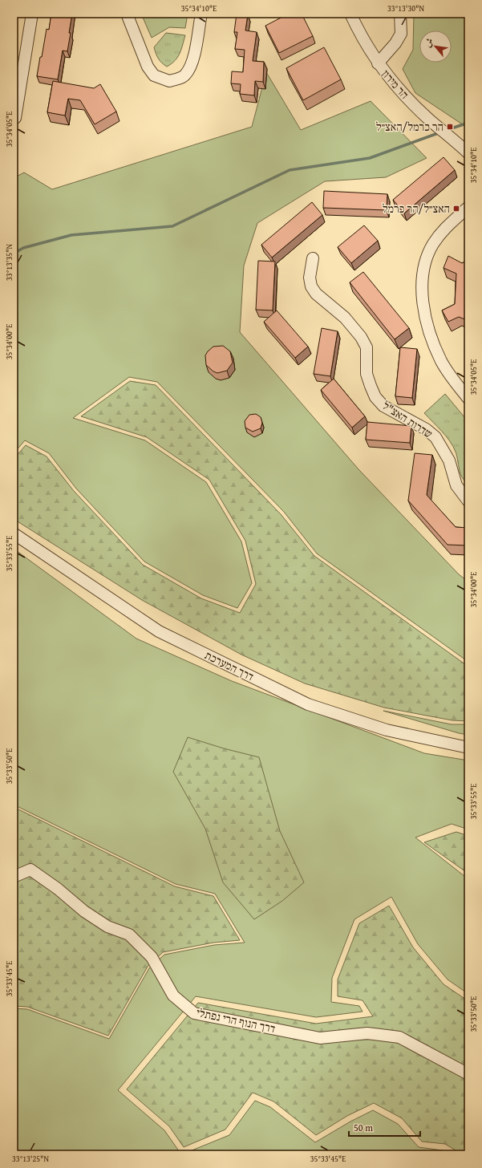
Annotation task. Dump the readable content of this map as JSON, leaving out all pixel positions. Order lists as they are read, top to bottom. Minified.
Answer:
{"streets":{"street":["הר מירון","שדרות האצ\"ל","דרך המערכת","דרך הנוף הרי נפתלי"]},"places":{"transit":["הר כרמל/האצ״ל","האצ״ל/הר כרמל"]},"scale_bar":"50 m","north":"top left","coordinates":["35°34'10\"E","33°13'30\"N","35°34'05\"E","33°13'35\"N","35°34'00\"E","35°33'55\"E","35°33'50\"E","35°33'45\"E","33°13'25\"N"]}
